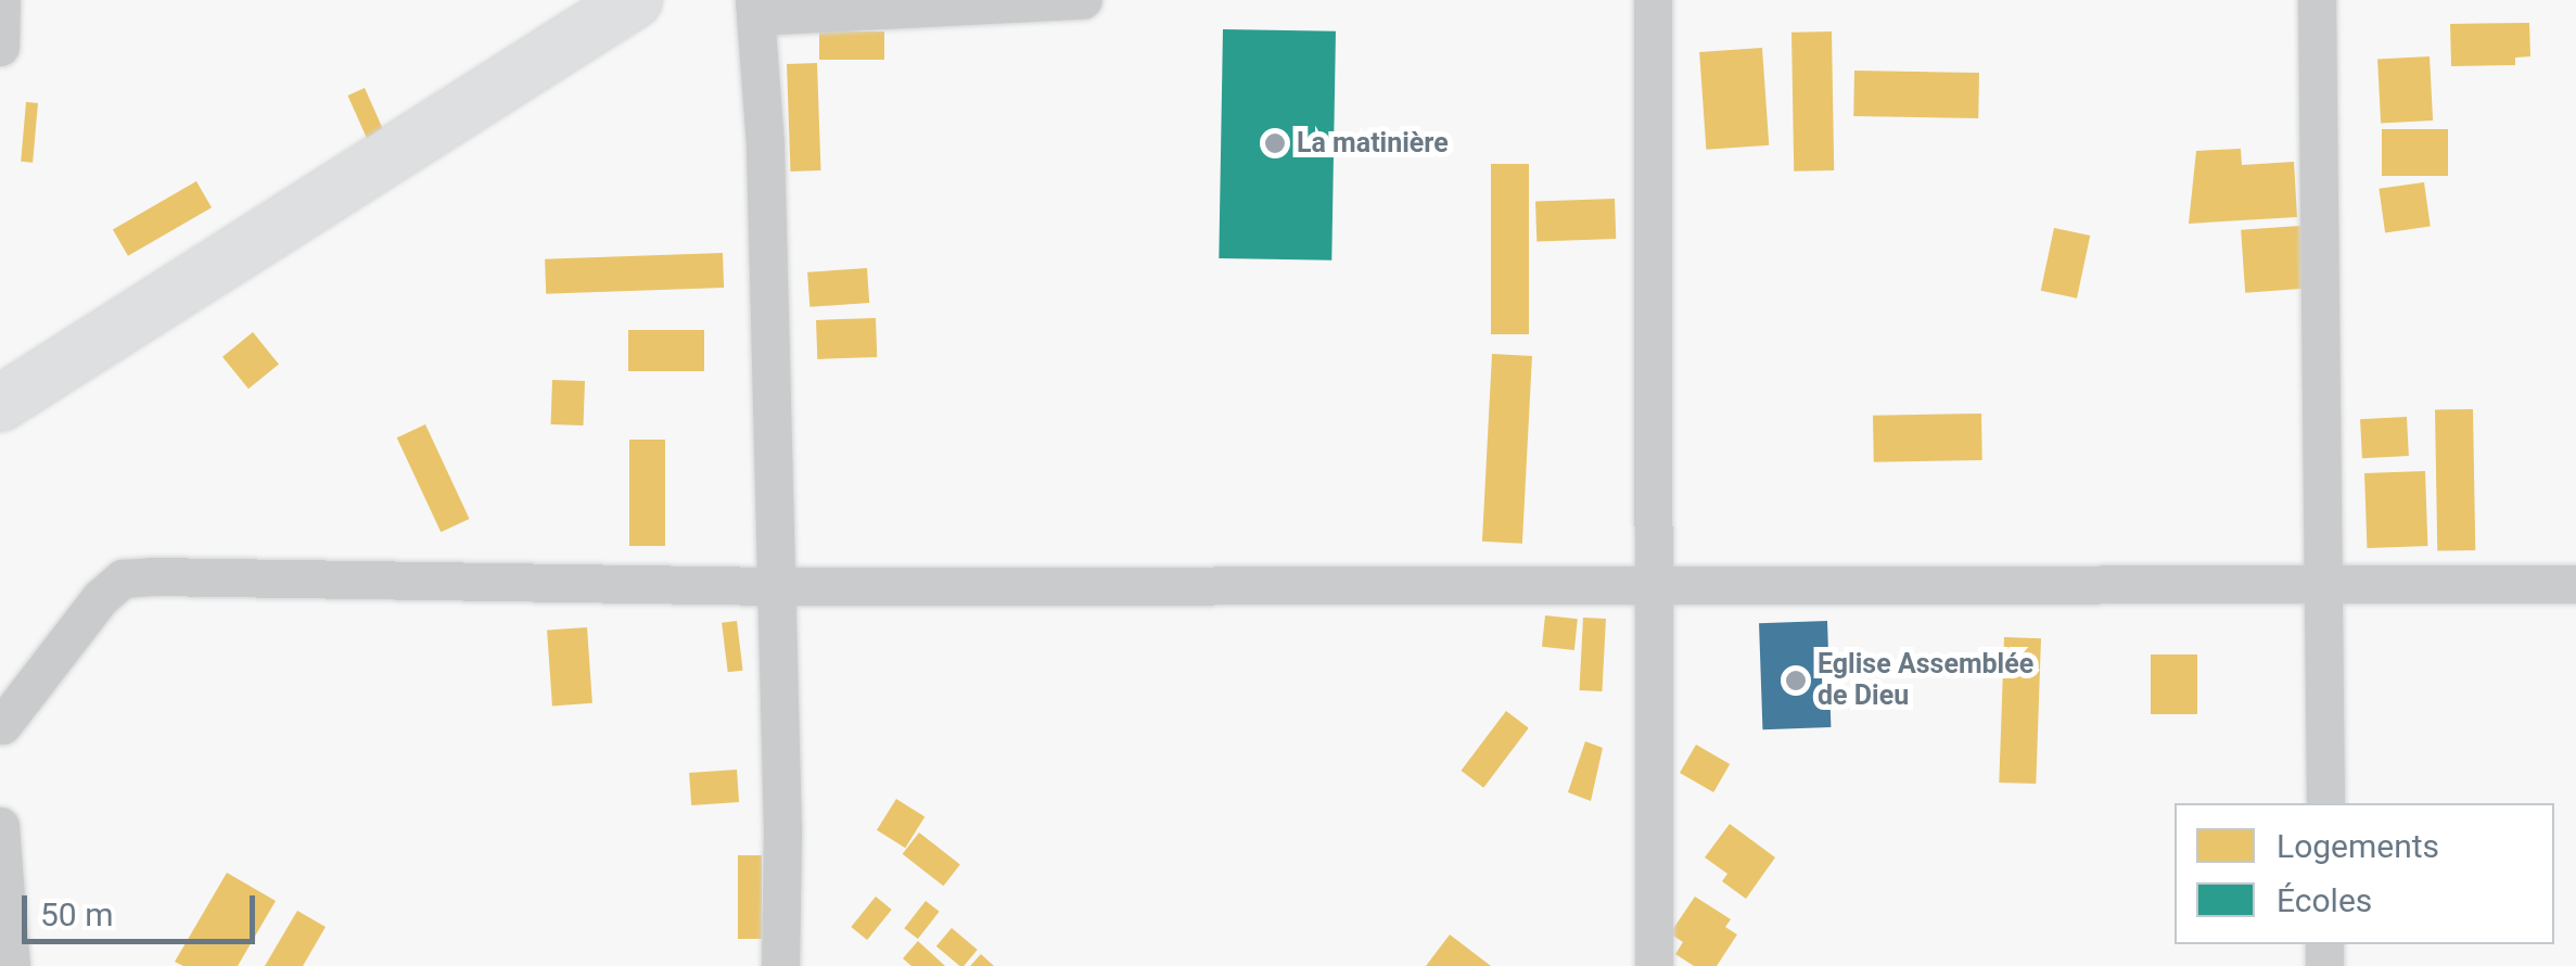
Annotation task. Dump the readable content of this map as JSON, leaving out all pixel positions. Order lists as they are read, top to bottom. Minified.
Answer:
{"places":["La matinière","Eglise Assemblée de Dieu"],"legend":["Logements","Écoles"],"scale_bar":"50 m"}
